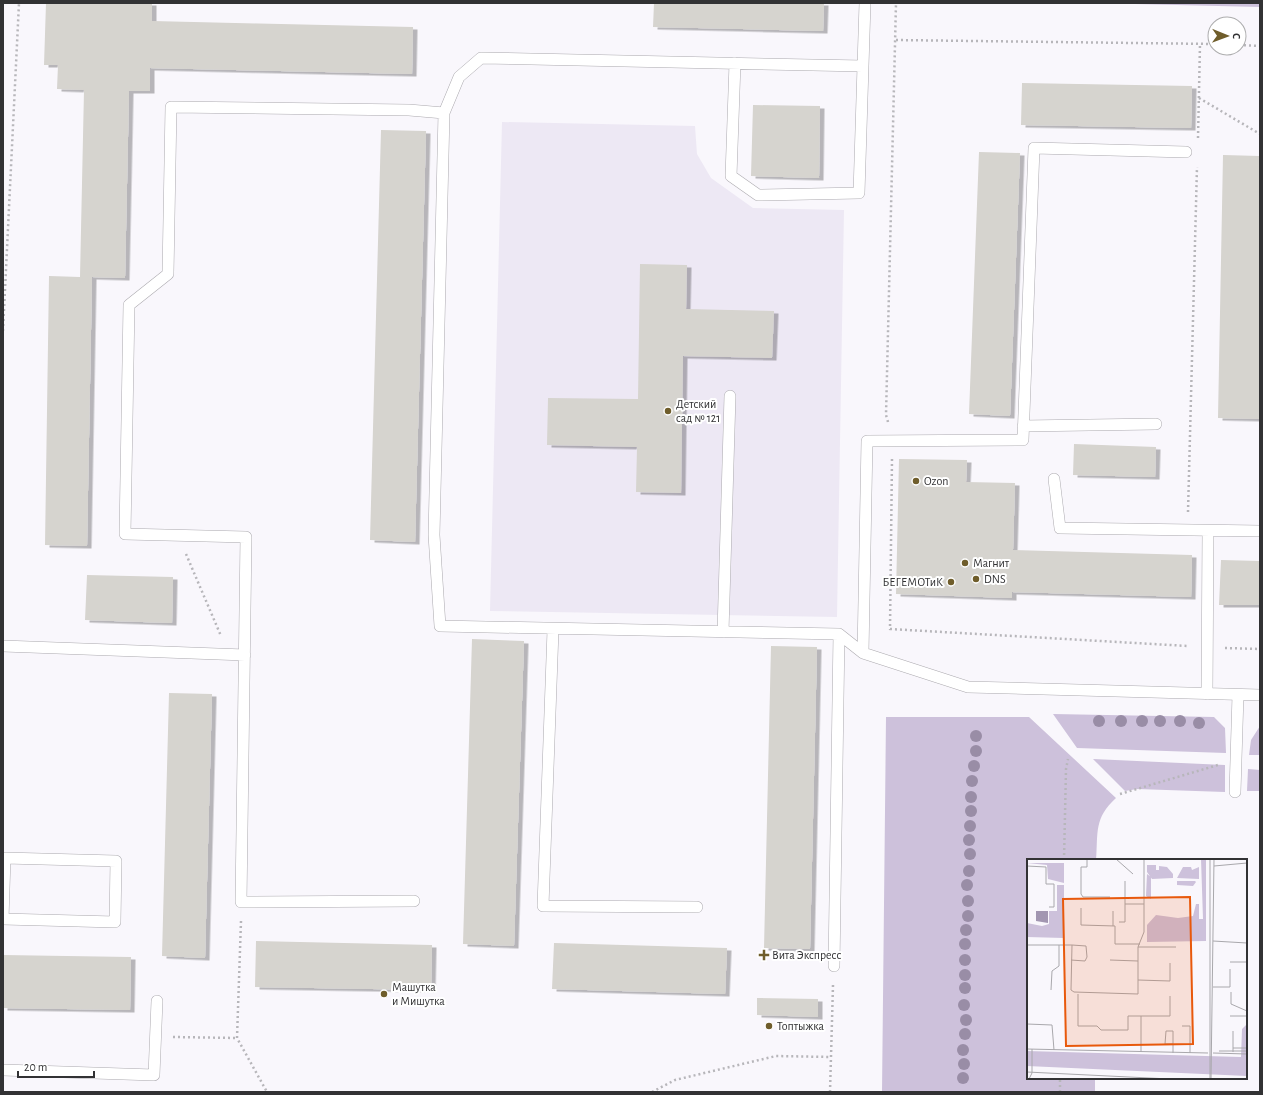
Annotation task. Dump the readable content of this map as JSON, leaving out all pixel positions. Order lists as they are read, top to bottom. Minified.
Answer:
{"places":{"other":["Детский сад № 121","Ozon","Магнит","DNS","БЕГЕМОТиК","Машутка и Мишутка","Топтыжка"],"health":["Вита Экспресс"]},"scale_bar":"20 m","north":"right"}
